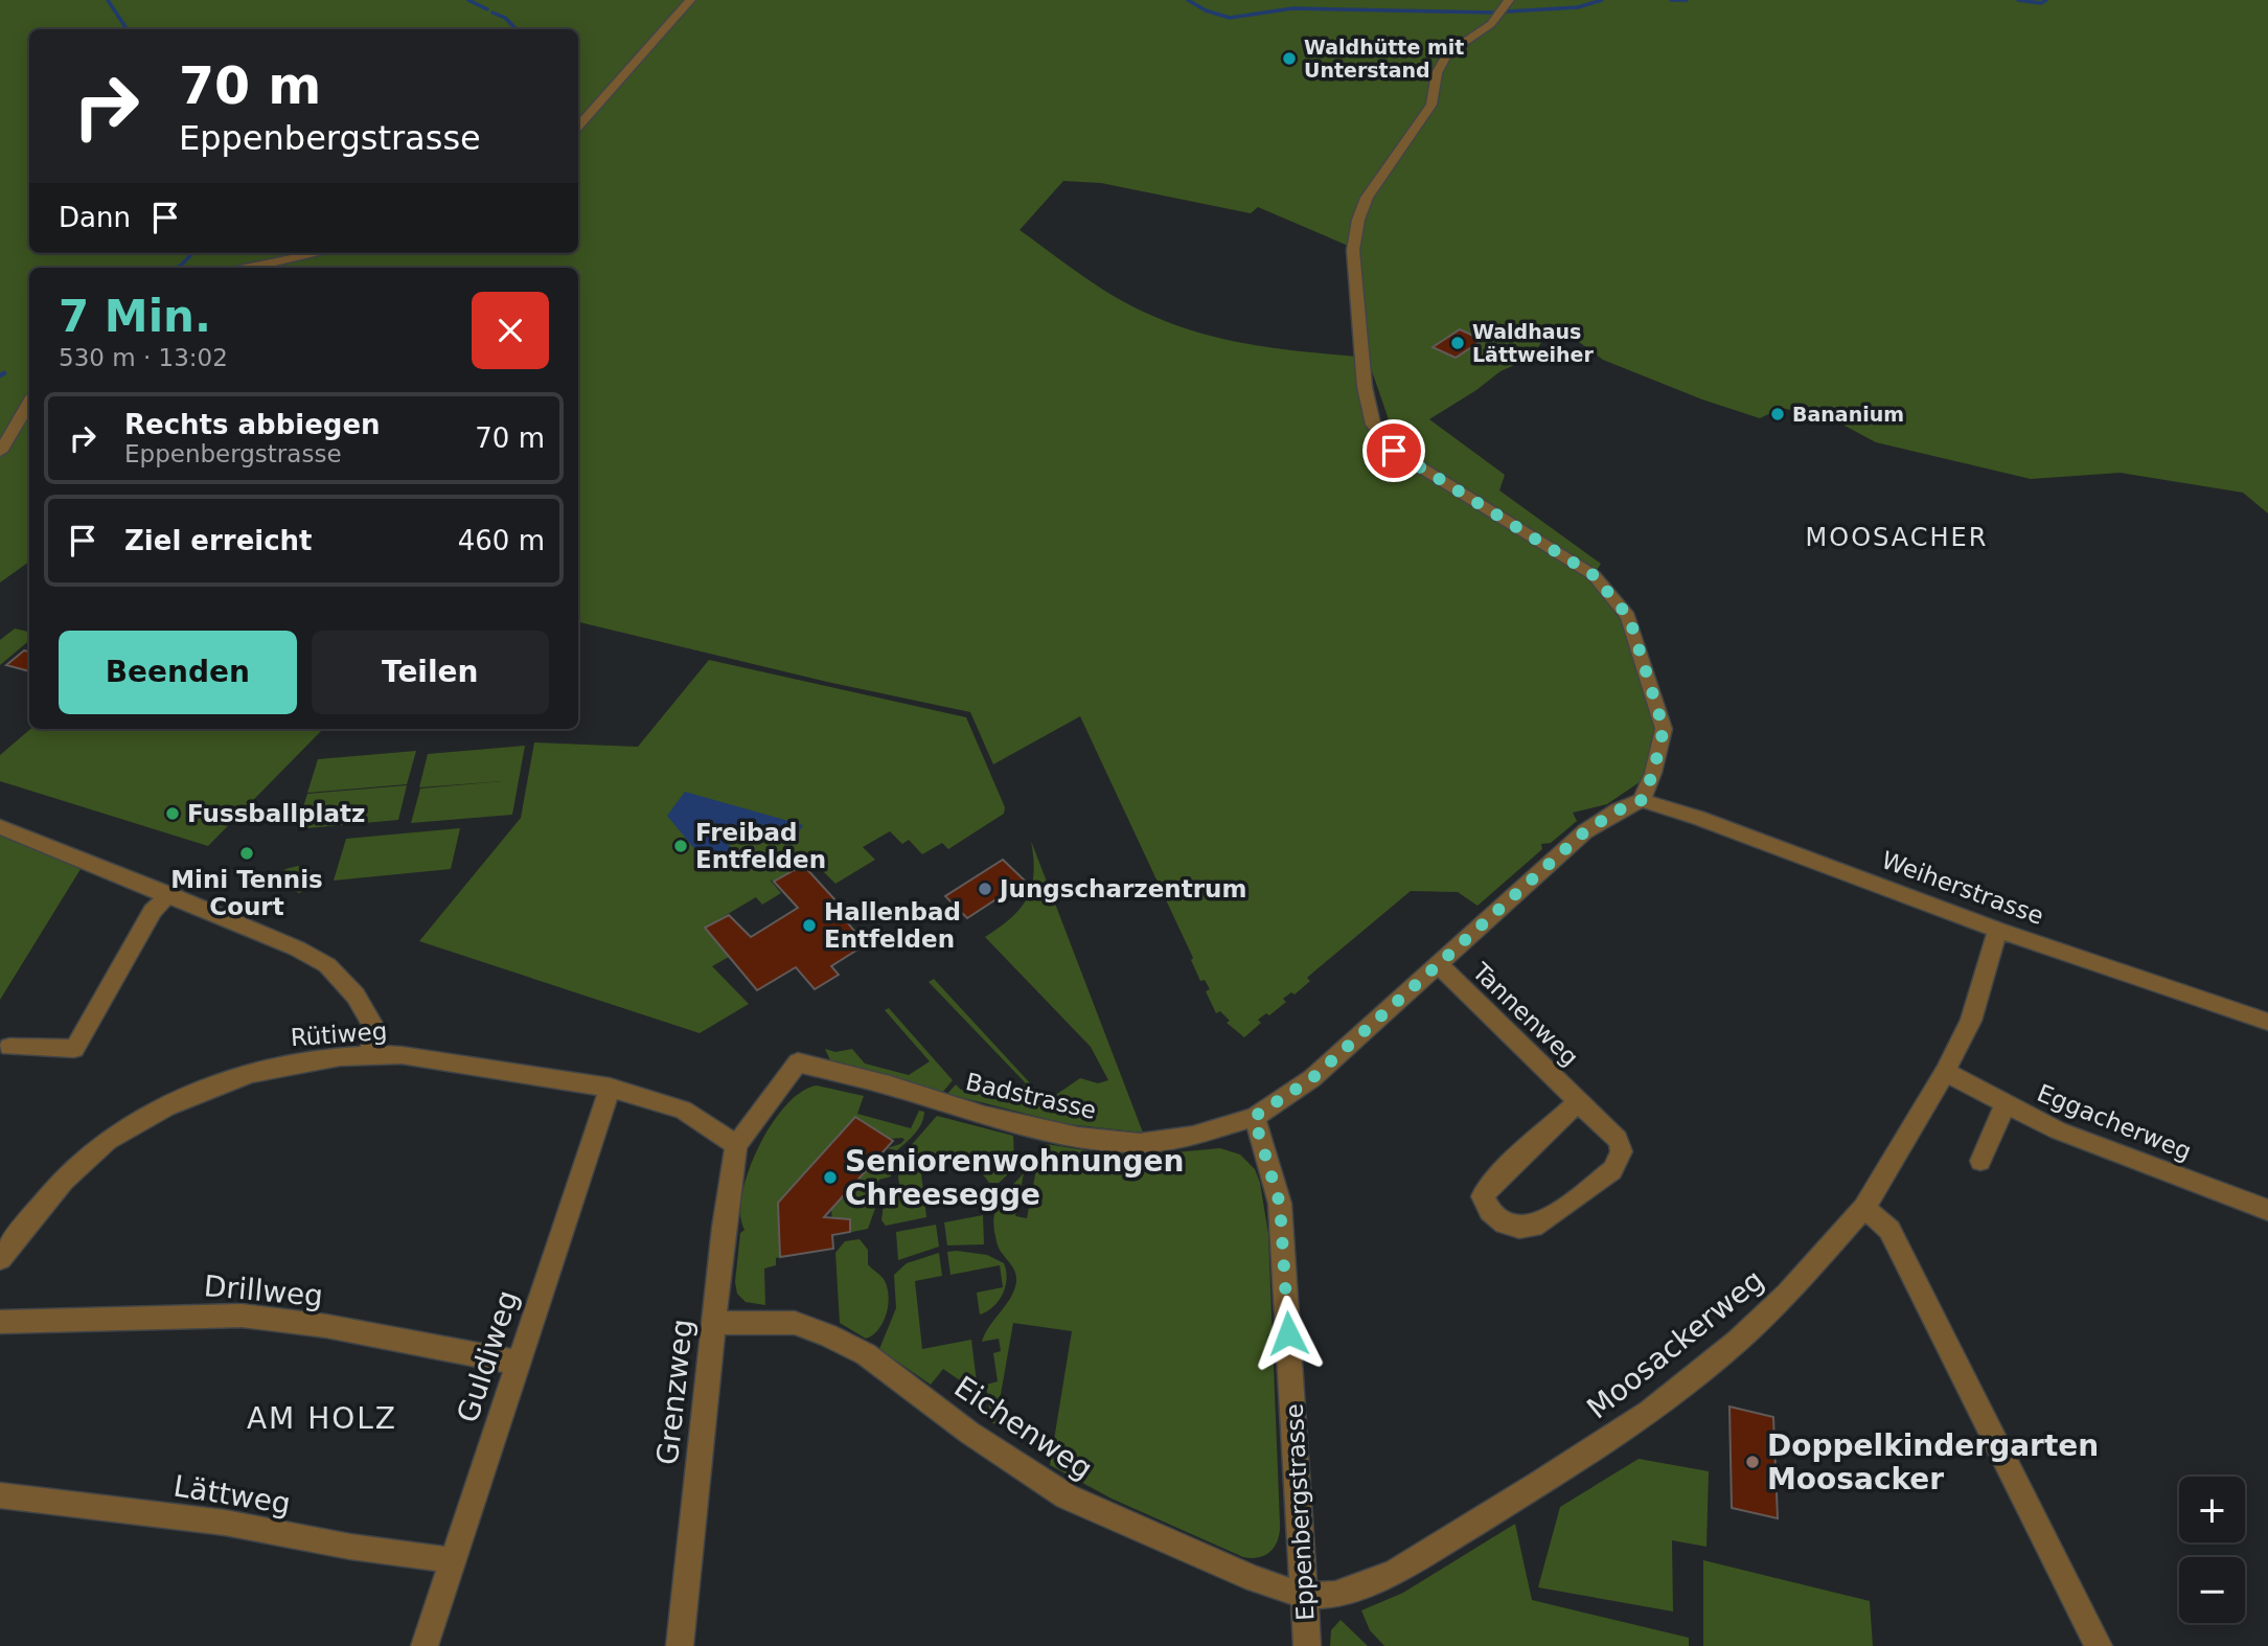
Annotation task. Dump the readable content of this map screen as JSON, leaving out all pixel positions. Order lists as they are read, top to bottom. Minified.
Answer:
{"streets":{"street":["Weiherstrasse","Tannenweg","Rütiweg","Badstrasse","Eggacherweg","Drillweg","Moosackerweg","Guldiweg","Grenzweg","Eichenweg","Lättweg","Eppenbergstrasse"]},"crossings":[["Weiherstrasse","Moosackerweg"],["Rütiweg","Badstrasse"],["Rütiweg","Guldiweg"],["Rütiweg","Grenzweg"],["Badstrasse","Grenzweg"],["Badstrasse","Eppenbergstrasse"],["Eggacherweg","Moosackerweg"],["Drillweg","Guldiweg"],["Moosackerweg","Eichenweg"],["Moosackerweg","Eppenbergstrasse"],["Guldiweg","Lättweg"],["Grenzweg","Eichenweg"],["Eichenweg","Eppenbergstrasse"]],"districts":["MOOSACHER","AM HOLZ"],"places":["Waldhütte mit Unterstand","Waldhaus Lättweiher","Bananium","Fussballplatz","Freibad Entfelden","Mini Tennis Court","Jungscharzentrum","Hallenbad Entfelden","Seniorenwohnungen Chreesegge","Doppelkindergarten Moosacker"],"page":{"turn":["70 m","Eppenbergstrasse"],"then":"Dann","heading":["7 Min.","530 m · 13:02"],"list":[{"name":"Rechts abbiegen","note":"Eppenbergstrasse","value":"70 m"},{"name":"Ziel erreicht","value":"460 m"}],"buttons":["Beenden","Teilen"],"map_buttons":["+","−"]}}
